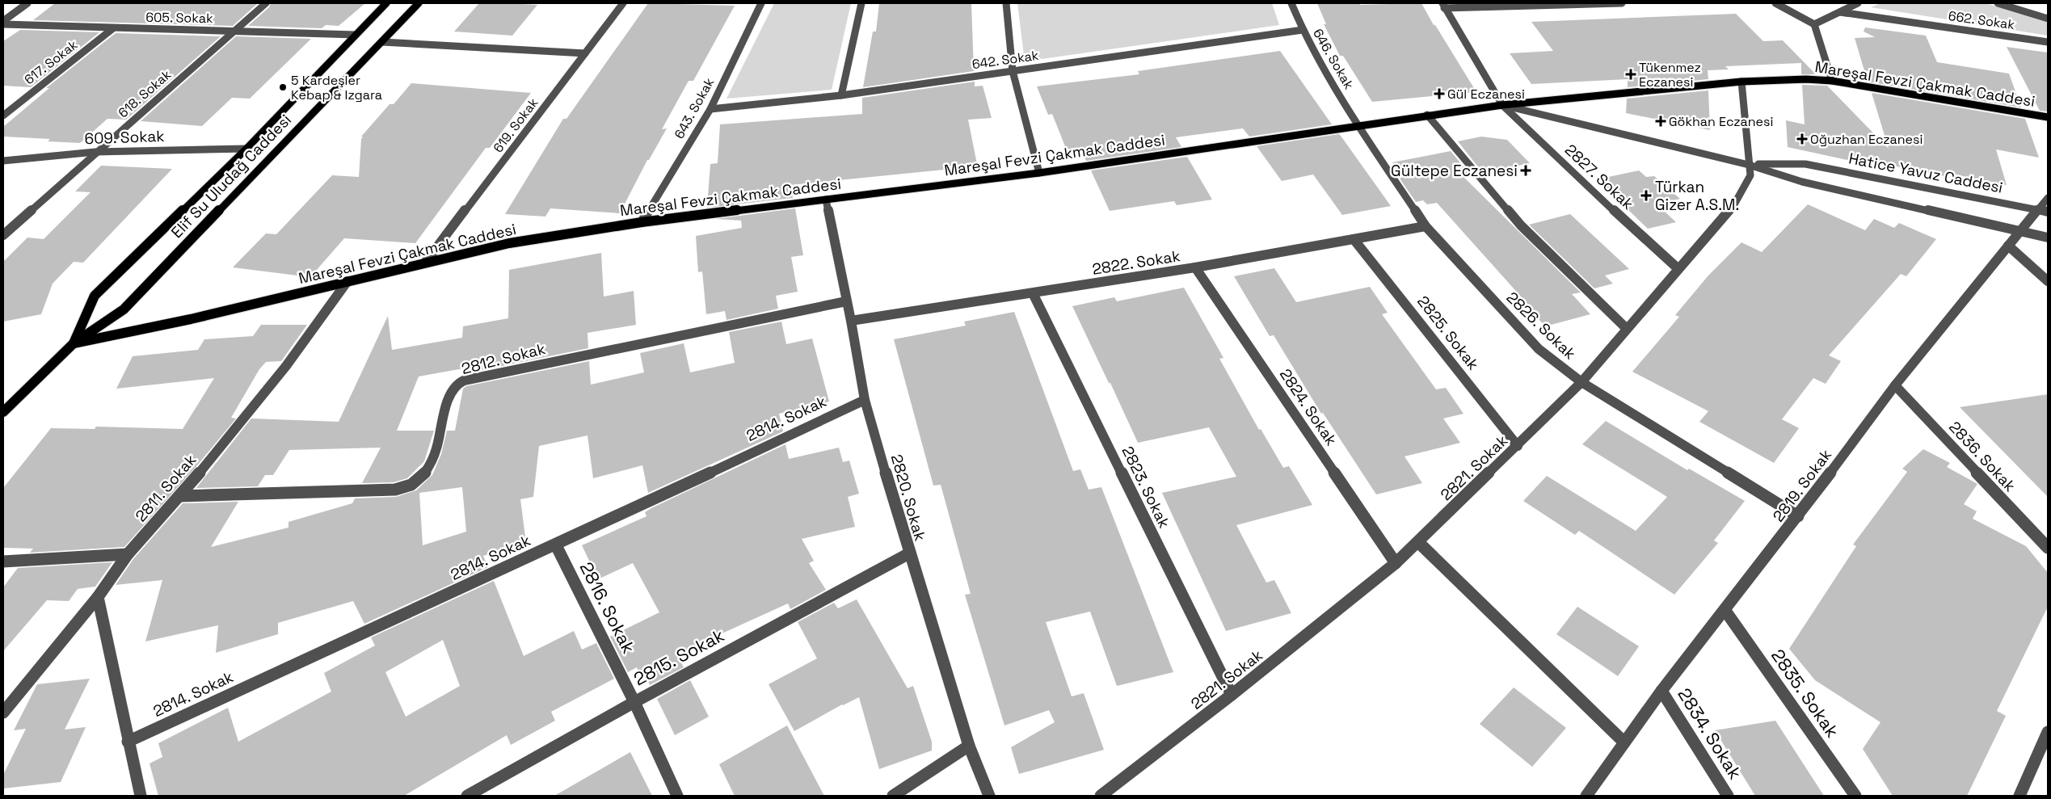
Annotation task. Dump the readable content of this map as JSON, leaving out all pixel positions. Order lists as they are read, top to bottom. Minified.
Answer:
{"streets":{"main road":["Mareşal Fevzi Çakmak Caddesi","Elif Su Uludağ Caddesi"],"street":["605. Sokak","662. Sokak","646. Sokak","642. Sokak","617. Sokak","618. Sokak","643. Sokak","619. Sokak","609. Sokak","Hatice Yavuz Caddesi","2827. Sokak","2822. Sokak","2826. Sokak","2825. Sokak","2812. Sokak","2824. Sokak","2814. Sokak","2836. Sokak","2821. Sokak","2819. Sokak","2823. Sokak","2811. Sokak","2820. Sokak","2816. Sokak","2815. Sokak","2835. Sokak","2834. Sokak"]},"crossings":[["605. Sokak","617. Sokak"],["605. Sokak","618. Sokak"],["605. Sokak","Elif Su Uludağ Caddesi"],["646. Sokak","642. Sokak"],["646. Sokak","Mareşal Fevzi Çakmak Caddesi"],["646. Sokak","2826. Sokak"],["642. Sokak","643. Sokak"],["Mareşal Fevzi Çakmak Caddesi","643. Sokak"],["Mareşal Fevzi Çakmak Caddesi","619. Sokak"],["Mareşal Fevzi Çakmak Caddesi","Elif Su Uludağ Caddesi"],["Mareşal Fevzi Çakmak Caddesi","2827. Sokak"],["Mareşal Fevzi Çakmak Caddesi","2826. Sokak"],["Mareşal Fevzi Çakmak Caddesi","2821. Sokak"],["Mareşal Fevzi Çakmak Caddesi","2811. Sokak"],["Mareşal Fevzi Çakmak Caddesi","2820. Sokak"],["618. Sokak","609. Sokak"],["609. Sokak","Elif Su Uludağ Caddesi"],["Hatice Yavuz Caddesi","2821. Sokak"],["Hatice Yavuz Caddesi","2819. Sokak"],["2827. Sokak","2821. Sokak"],["2822. Sokak","2826. Sokak"],["2822. Sokak","2825. Sokak"],["2822. Sokak","2824. Sokak"],["2822. Sokak","2823. Sokak"],["2822. Sokak","2820. Sokak"],["2826. Sokak","2821. Sokak"],["2826. Sokak","2819. Sokak"],["2825. Sokak","2821. Sokak"],["2812. Sokak","2811. Sokak"],["2812. Sokak","2820. Sokak"],["2824. Sokak","2821. Sokak"],["2814. Sokak","2820. Sokak"],["2814. Sokak","2816. Sokak"],["2836. Sokak","2819. Sokak"],["2821. Sokak","2823. Sokak"],["2819. Sokak","2835. Sokak"],["2819. Sokak","2834. Sokak"],["2820. Sokak","2815. Sokak"],["2816. Sokak","2815. Sokak"]],"places":{"health":["Tükenmez Eczanesi","Gül Eczanesi","Gökhan Eczanesi","Oğuzhan Eczanesi","Gültepe Eczanesi","Türkan Gizer A.S.M."],"other":["5 Kardeşler Kebap & Izgara"]}}
